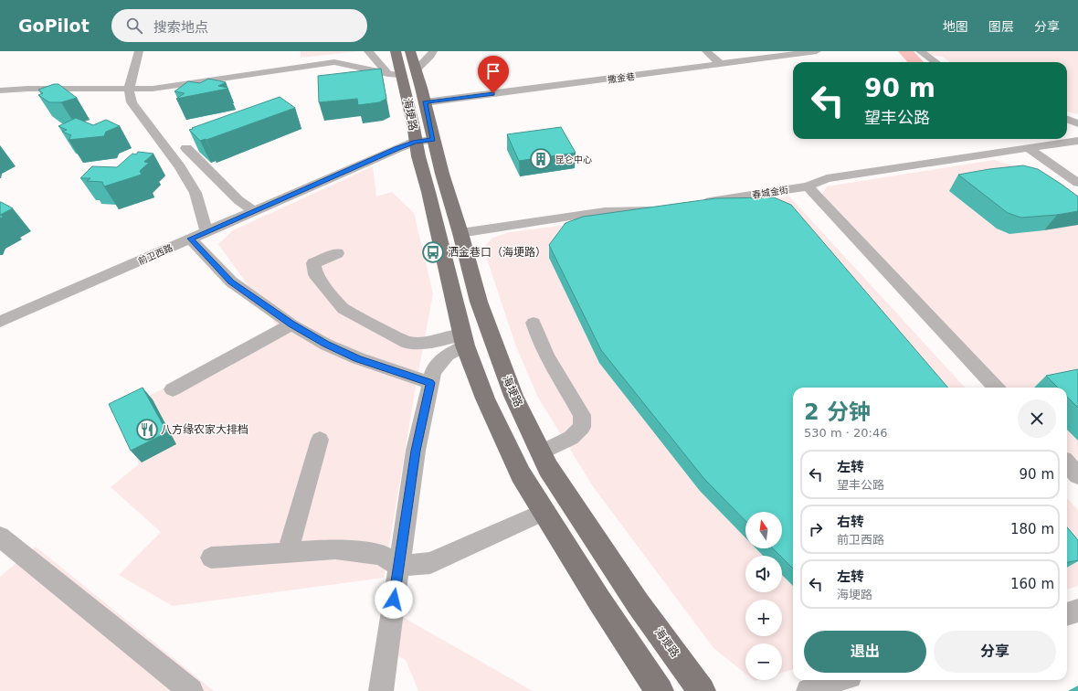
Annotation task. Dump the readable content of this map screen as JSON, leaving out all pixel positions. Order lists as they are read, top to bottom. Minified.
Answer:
{"streets":{"main road":["海埂路"],"street":["撒金巷","春城金街","前卫西路"]},"crossings":[["撒金巷","海埂路"],["海埂路","前卫西路"]],"places":{"building":["昆仑中心"],"bus stop":["洒金巷口（海埂路）"],"restaurant":["八方缘农家大排档"]},"north":"top","page":{"header":"GoPilot","search":"搜索地点","nav":["地图","图层","分享"],"turn":["90 m","望丰公路"],"heading":["2 分钟","530 m · 20:46"],"list":[{"name":"左转","note":"望丰公路","value":"90 m"},{"name":"右转","note":"前卫西路","value":"180 m"},{"name":"左转","note":"海埂路","value":"160 m"}],"map_buttons":["+","−"],"buttons":["退出","分享"]}}
